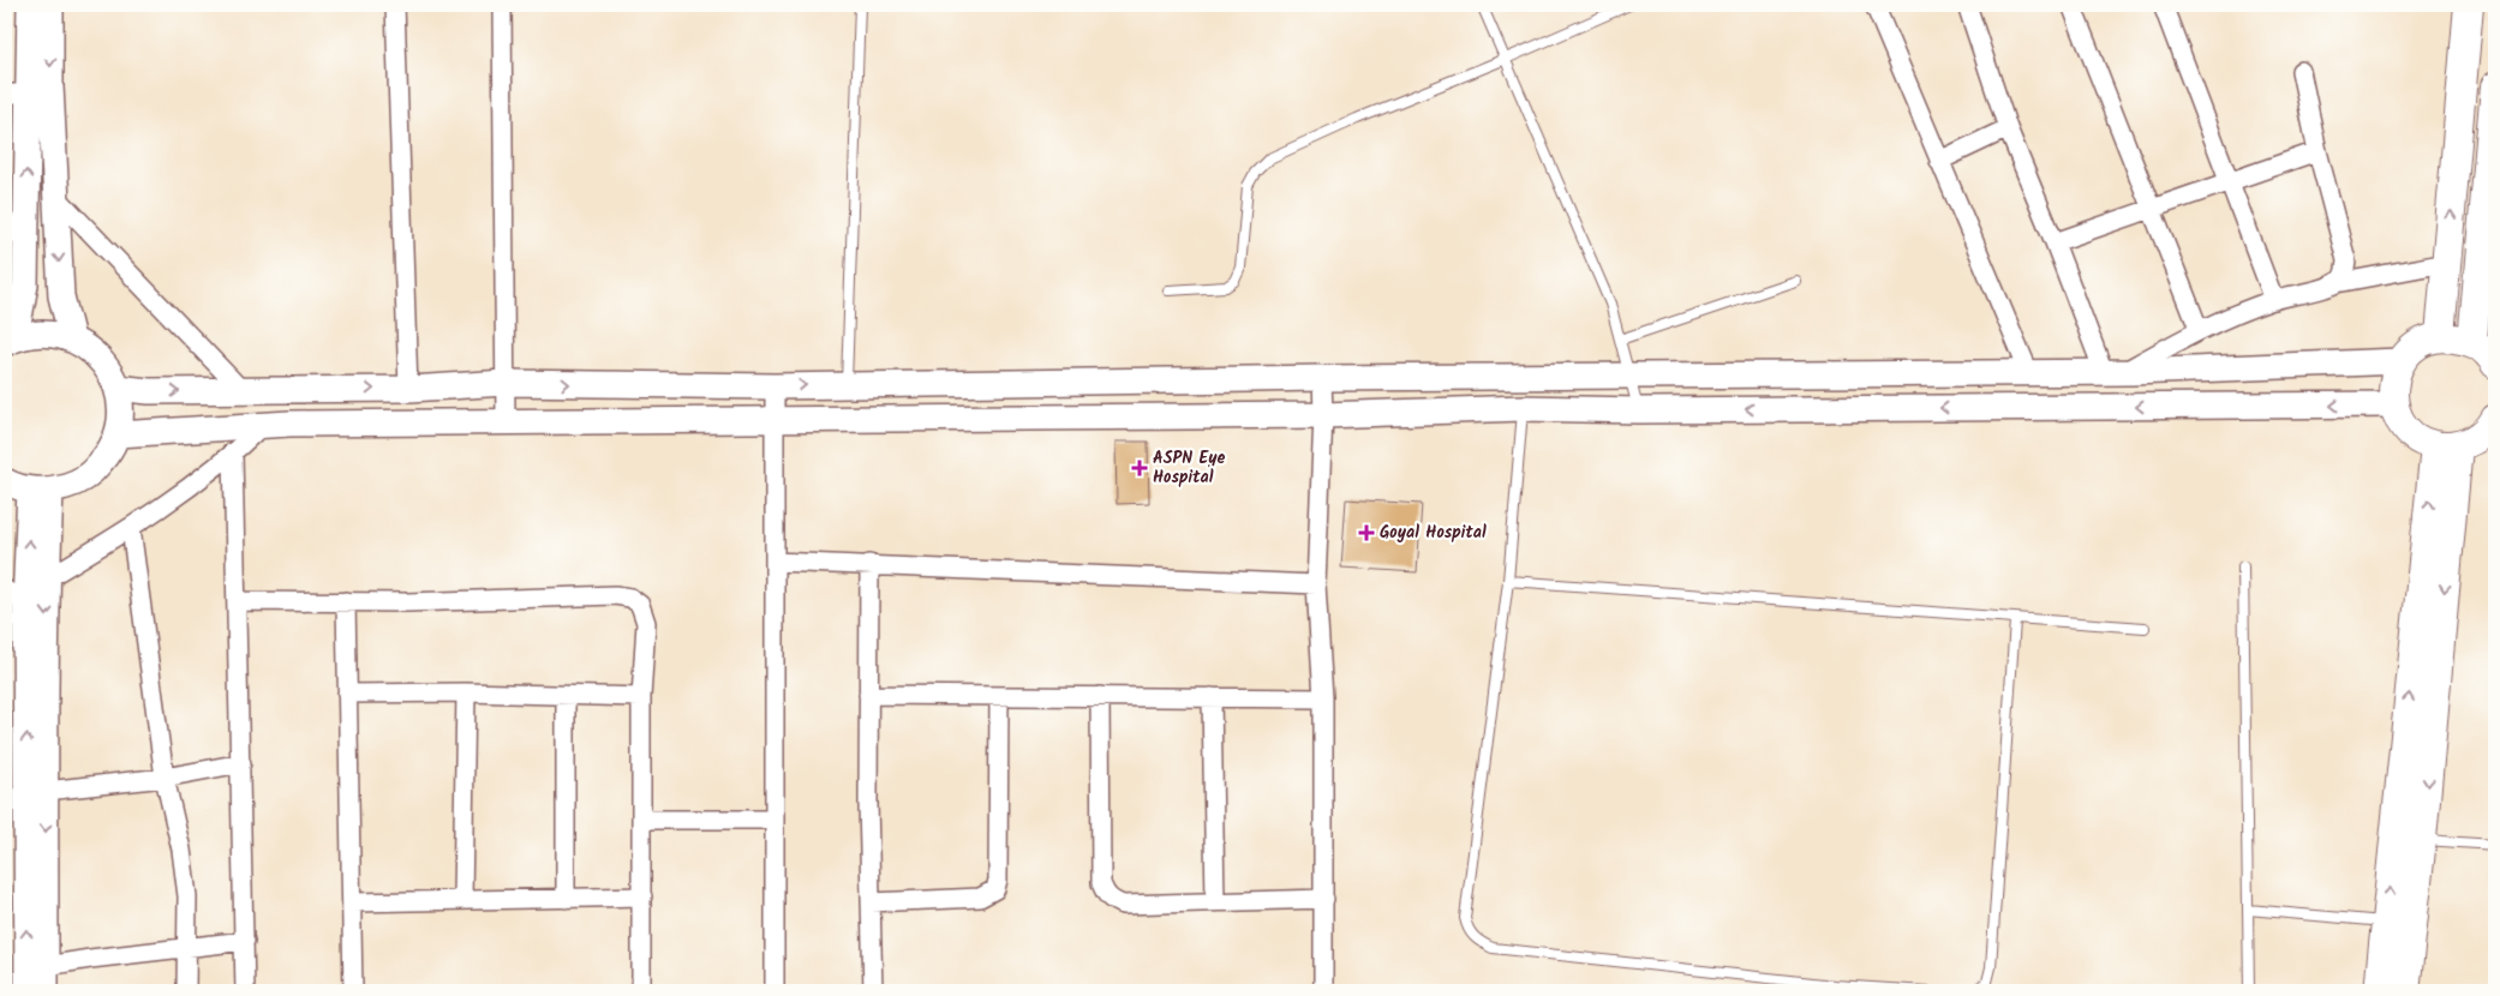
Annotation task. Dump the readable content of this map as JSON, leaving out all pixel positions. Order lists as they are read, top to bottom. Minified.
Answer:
{"places":{"health":["ASPN Eye Hospital","Goyal Hospital"]}}
